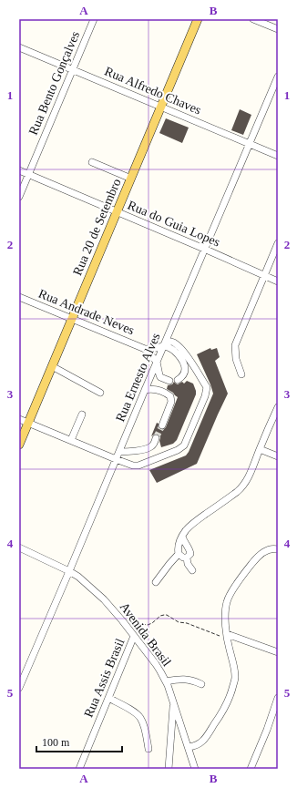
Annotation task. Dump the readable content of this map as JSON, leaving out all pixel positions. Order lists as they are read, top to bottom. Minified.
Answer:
{"streets":{"main road":["Rua 20 de Setembro"],"street":["Rua Bento Gonçalves","Rua Alfredo Chaves","Rua do Guia Lopes","Rua Andrade Neves","Rua Ernesto Alves","Avenida Brasil","Rua Assis Brasil"]},"crossings":[["Rua Bento Gonçalves","Rua Alfredo Chaves"],["Rua Bento Gonçalves","Rua do Guia Lopes"],["Rua Alfredo Chaves","Rua 20 de Setembro"],["Rua Alfredo Chaves","Rua Ernesto Alves"],["Rua do Guia Lopes","Rua 20 de Setembro"],["Rua do Guia Lopes","Rua Ernesto Alves"],["Rua 20 de Setembro","Rua Andrade Neves"],["Rua Andrade Neves","Rua Ernesto Alves"],["Rua Ernesto Alves","Avenida Brasil"],["Avenida Brasil","Rua Assis Brasil"]],"scale_bar":"100 m","grid":{"columns":["A","B"],"rows":["1","2","3","4","5"]}}
